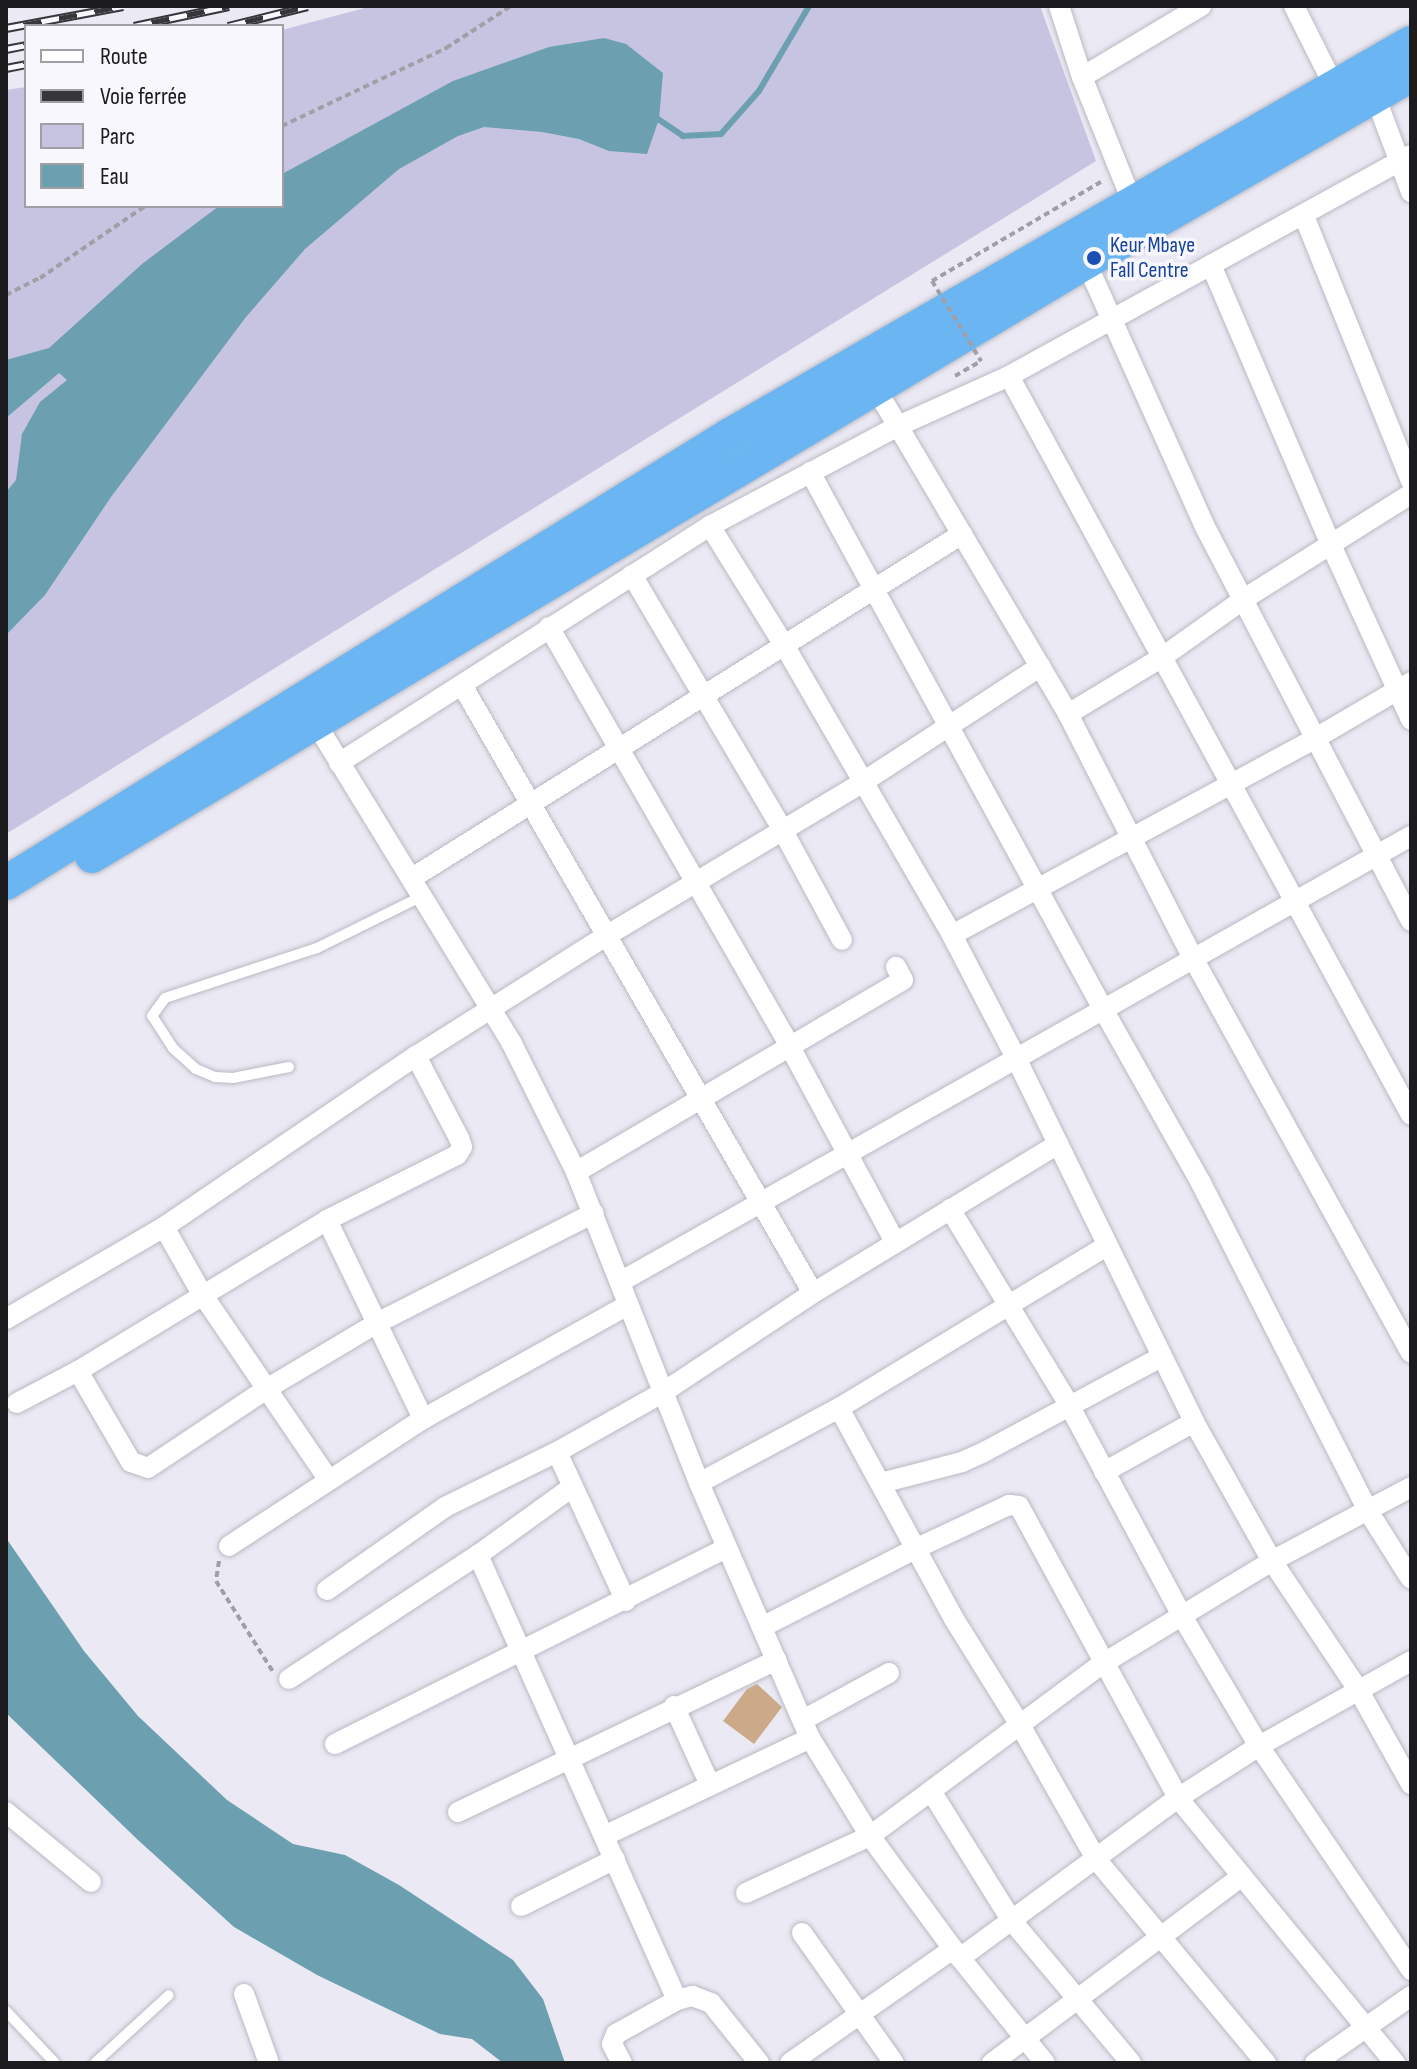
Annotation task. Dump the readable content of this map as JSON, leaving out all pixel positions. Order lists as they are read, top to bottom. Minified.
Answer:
{"places":["Keur Mbaye Fall Centre"],"legend":["Route","Voie ferrée","Parc","Eau"]}
